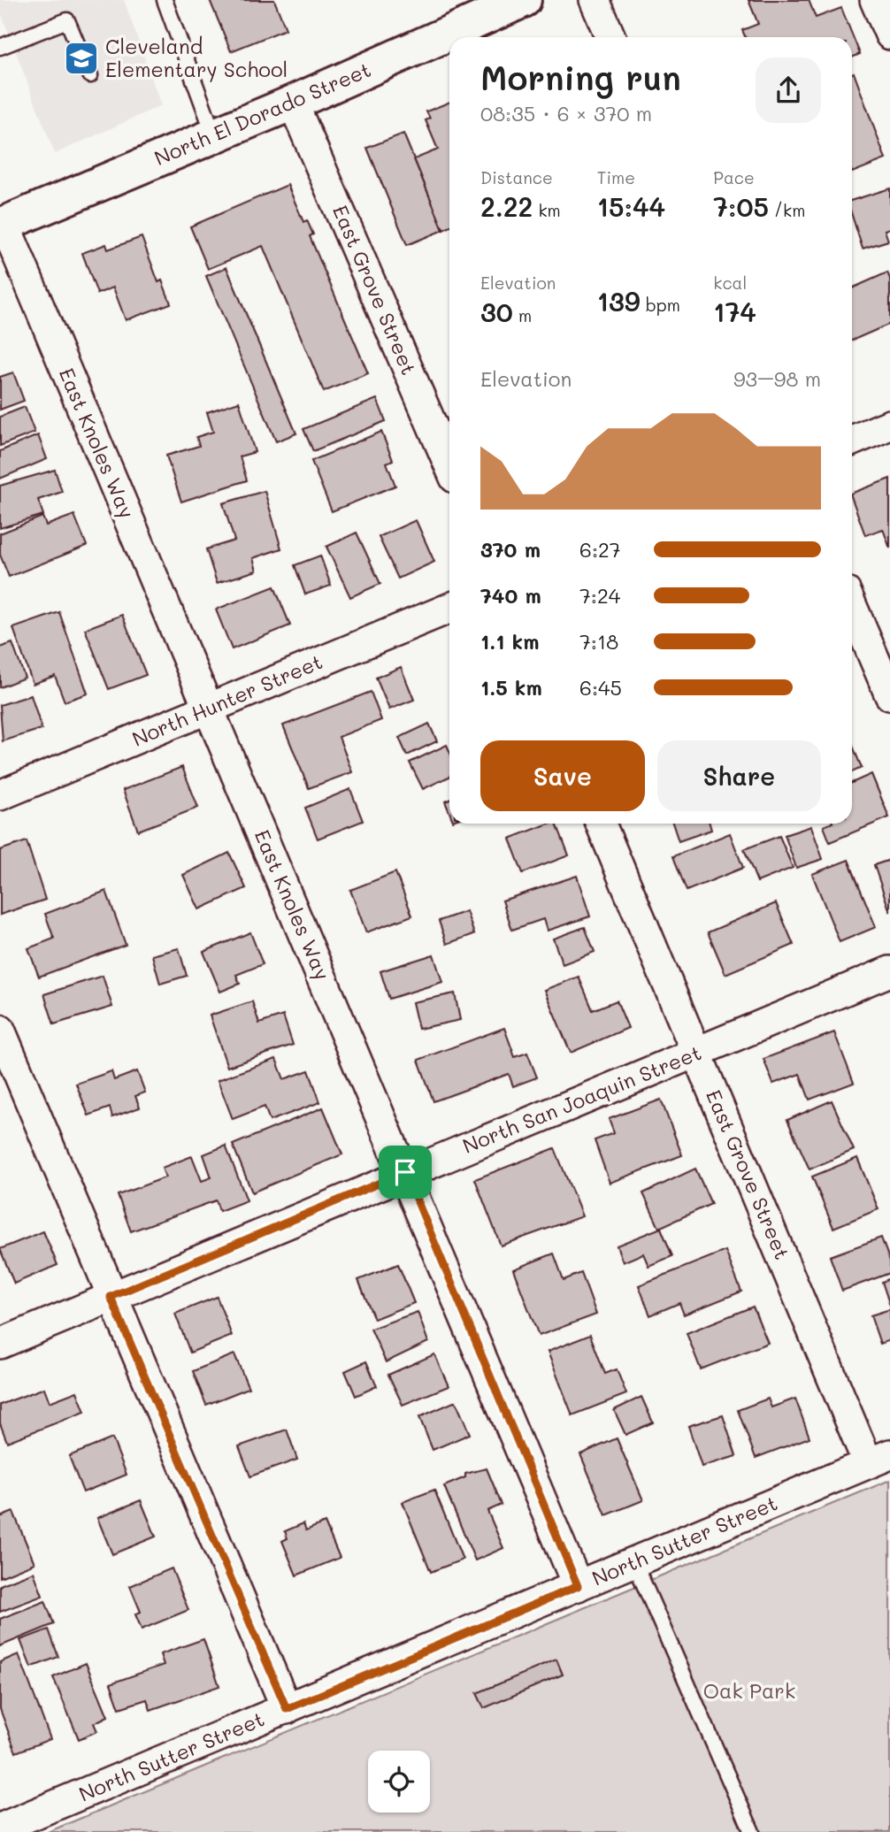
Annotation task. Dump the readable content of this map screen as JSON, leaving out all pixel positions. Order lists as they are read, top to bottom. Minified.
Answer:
{"streets":{"main road":["North El Dorado Street"],"street":["East Grove Street","East Knoles Way","North Hunter Street","North San Joaquin Street","North Sutter Street"]},"crossings":[["North El Dorado Street","East Grove Street"],["North El Dorado Street","East Knoles Way"],["East Grove Street","North San Joaquin Street"],["East Grove Street","North Sutter Street"],["East Knoles Way","North Hunter Street"],["East Knoles Way","North San Joaquin Street"],["East Knoles Way","North Sutter Street"]],"parks":["Oak Park"],"places":{"school or university":["Cleveland Elementary School"]},"page":{"heading":["Morning run","08:35 · 6 × 370 m"],"stats":[["Distance","2.22 km"],["Time","15:44"],["Pace","7:05 /km"],["Elevation","30 m"],["139 bpm"],["kcal","174"]],"chart":["Elevation","93–98 m"],"list":[{"name":"370 m","note":"6:27"},{"name":"740 m","note":"7:24"},{"name":"1.1 km","note":"7:18"},{"name":"1.5 km","note":"6:45"}],"buttons":["Save","Share"]}}
